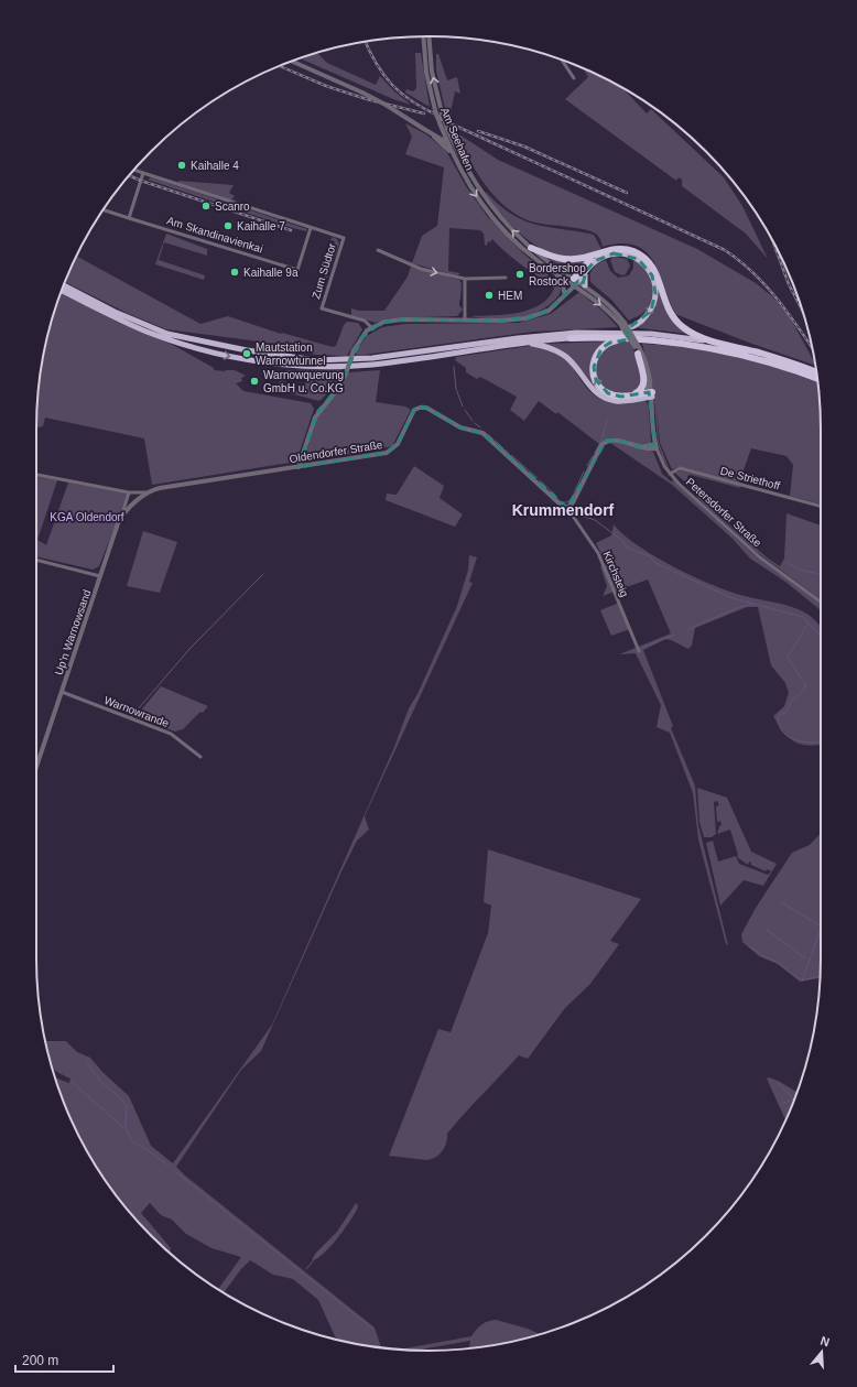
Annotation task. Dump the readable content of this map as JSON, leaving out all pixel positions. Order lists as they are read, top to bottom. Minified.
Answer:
{"streets":{"street":["Am Seehafen","Am Skandinavienkai","Zum Südtor","Oldendorfer Straße","De Striethoff","Petersdorfer Straße","Kirchsteig","Up’n Warnowsand","Warnowrande"]},"crossings":[["Am Seehafen","Petersdorfer Straße"],["Am Skandinavienkai","Zum Südtor"],["Oldendorfer Straße","Kirchsteig"],["Oldendorfer Straße","Up’n Warnowsand"],["De Striethoff","Petersdorfer Straße"],["Up’n Warnowsand","Warnowrande"]],"districts":["Krummendorf"],"parks":["KGA Oldendorf"],"places":["Kaihalle 4","Scanro","Kaihalle 7","Kaihalle 9a","Bordershop Rostock","HEM","Mautstation Warnowtunnel","Warnowquerung GmbH u. Co.KG"],"scale_bar":"200 m","north":"top"}
